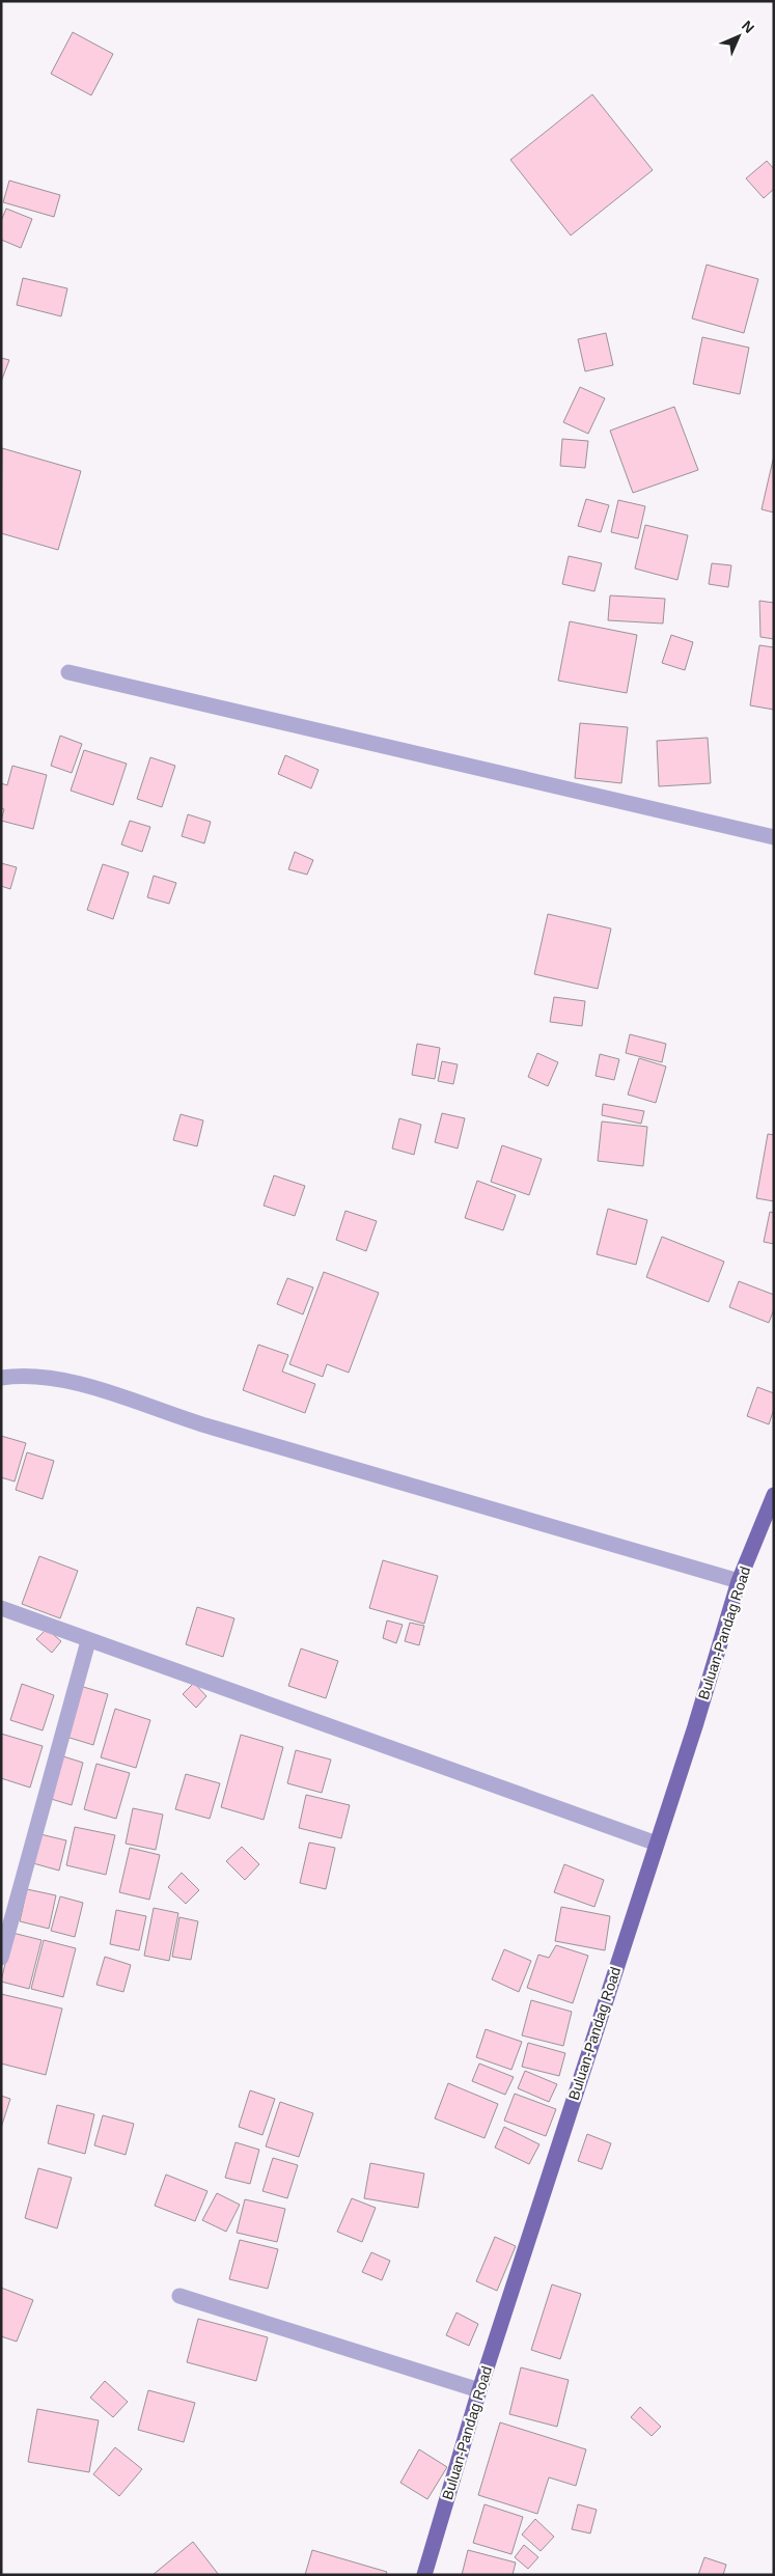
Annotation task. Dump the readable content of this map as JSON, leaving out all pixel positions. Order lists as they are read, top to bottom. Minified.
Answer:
{"streets":{"main road":["Buluan-Pandag Road"]},"north":"top right"}
